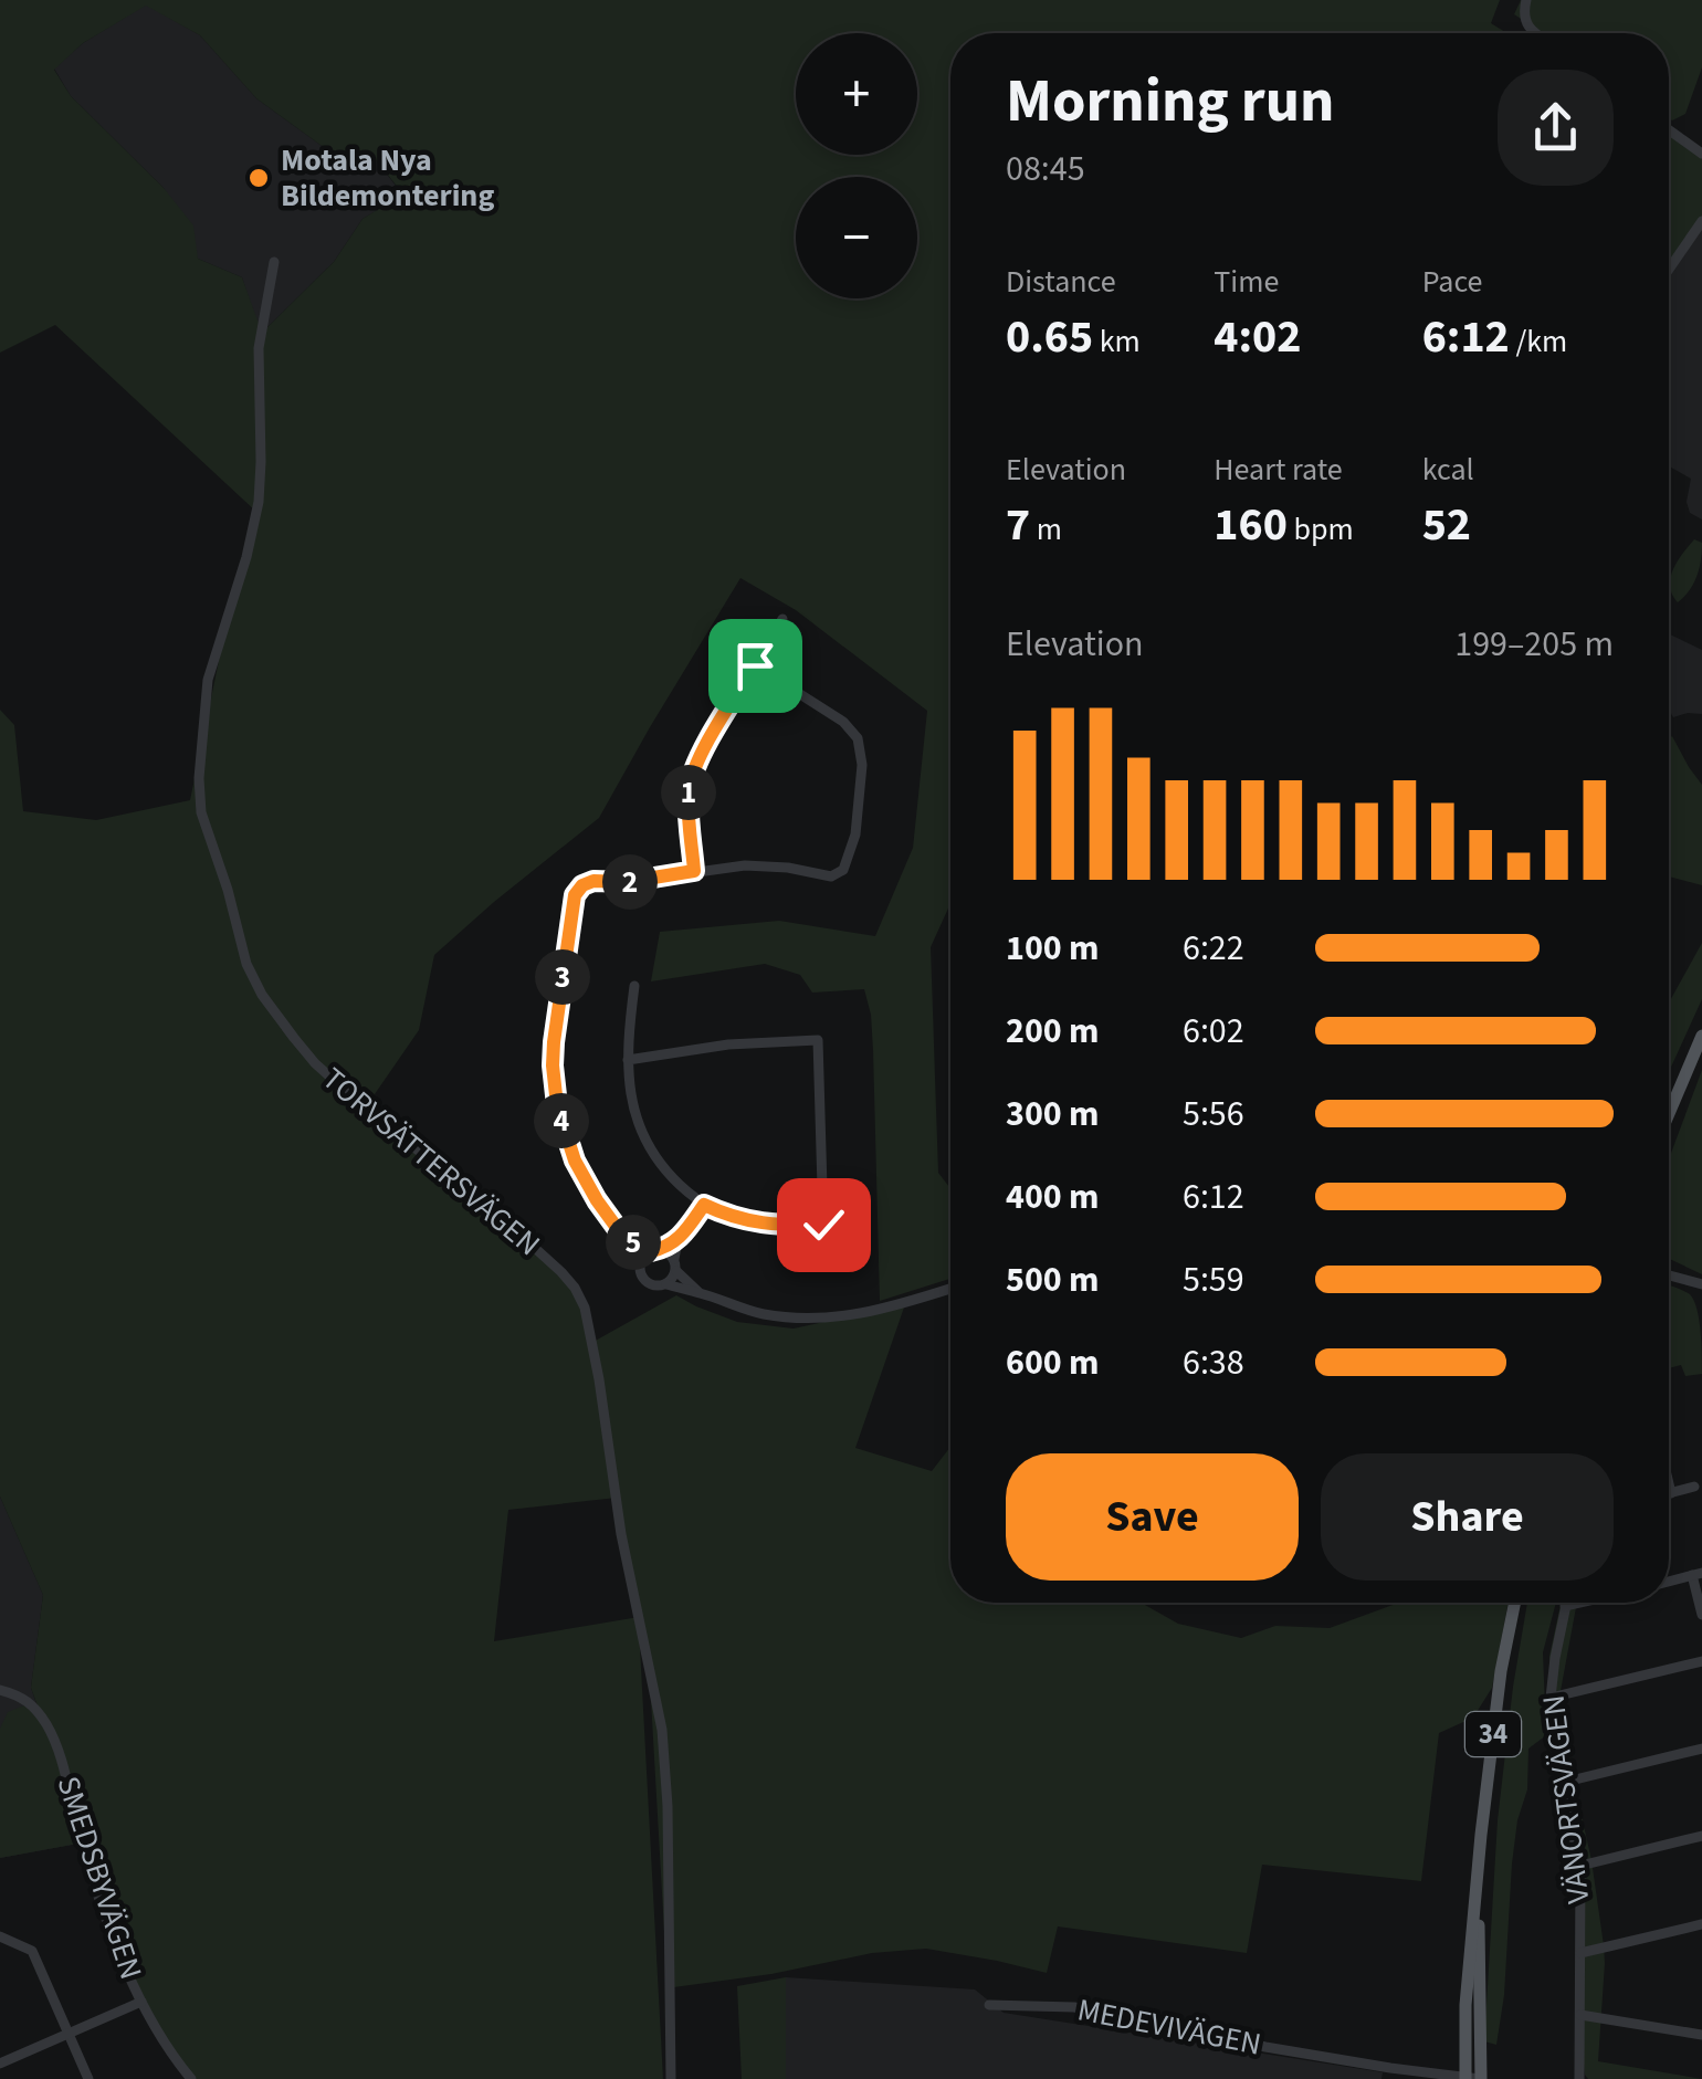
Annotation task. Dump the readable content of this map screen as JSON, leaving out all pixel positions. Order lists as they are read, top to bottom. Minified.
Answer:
{"streets":{"main road":["34"],"street":["TORVSÄTTERSVÄGEN","VÄNORTSVÄGEN","SMEDSBYVÄGEN","MEDEVIVÄGEN"]},"crossings":[["34","MEDEVIVÄGEN"]],"places":["Motala Nya Bildemontering"],"page":{"map_buttons":["+","−"],"heading":["Morning run","08:45"],"stats":[["Distance","0.65 km"],["Time","4:02"],["Pace","6:12 /km"],["Elevation","7 m"],["Heart rate","160 bpm"],["kcal","52"]],"chart":["Elevation","199–205 m"],"pins":["1","2","3","4","5"],"list":[{"name":"100 m","note":"6:22"},{"name":"200 m","note":"6:02"},{"name":"300 m","note":"5:56"},{"name":"400 m","note":"6:12"},{"name":"500 m","note":"5:59"},{"name":"600 m","note":"6:38"}],"buttons":["Save","Share"]}}
